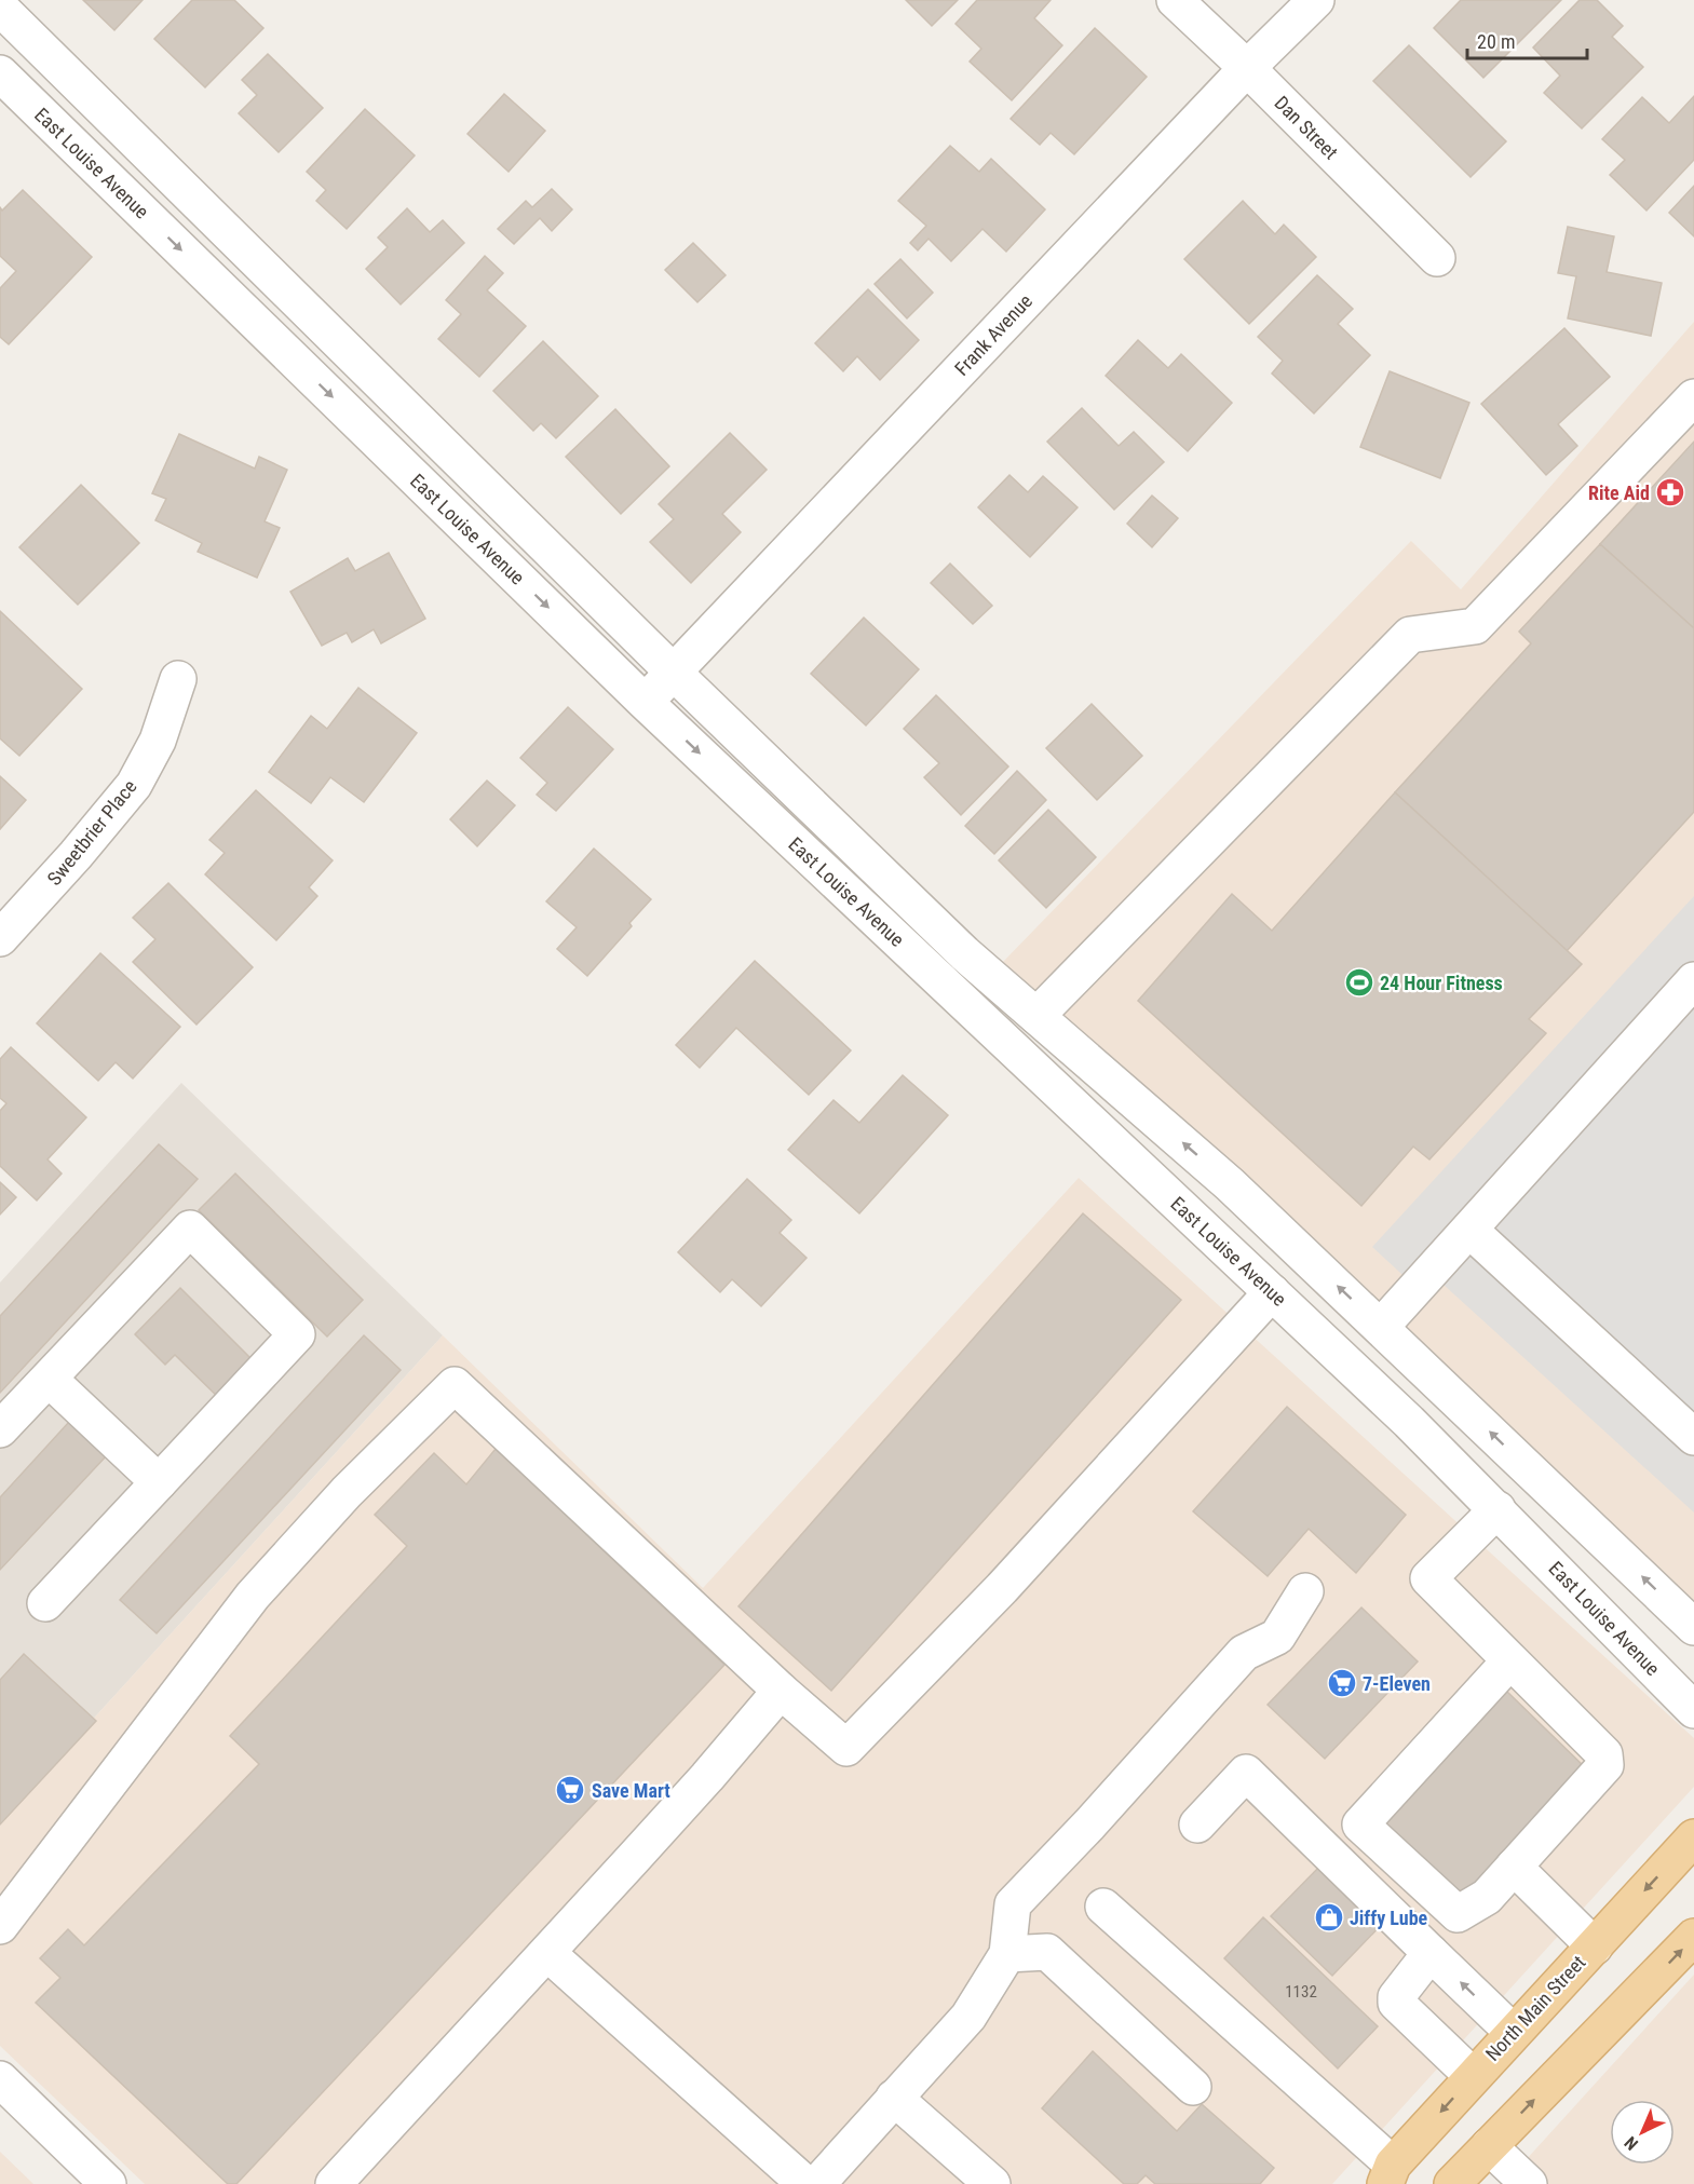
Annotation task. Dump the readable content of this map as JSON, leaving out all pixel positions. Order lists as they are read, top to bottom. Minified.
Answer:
{"streets":{"main road":["North Main Street"],"street":["Dan Street","East Louise Avenue","Frank Avenue","Sweetbrier Place"]},"crossings":[["Dan Street","Frank Avenue"],["East Louise Avenue","Frank Avenue"]],"places":{"pharmacy":["Rite Aid"],"sports":["24 Hour Fitness"],"supermarket":["7-Eleven","Save Mart"],"shop":["Jiffy Lube"]},"house_numbers":["1132"],"scale_bar":"20 m","north":"bottom left"}
